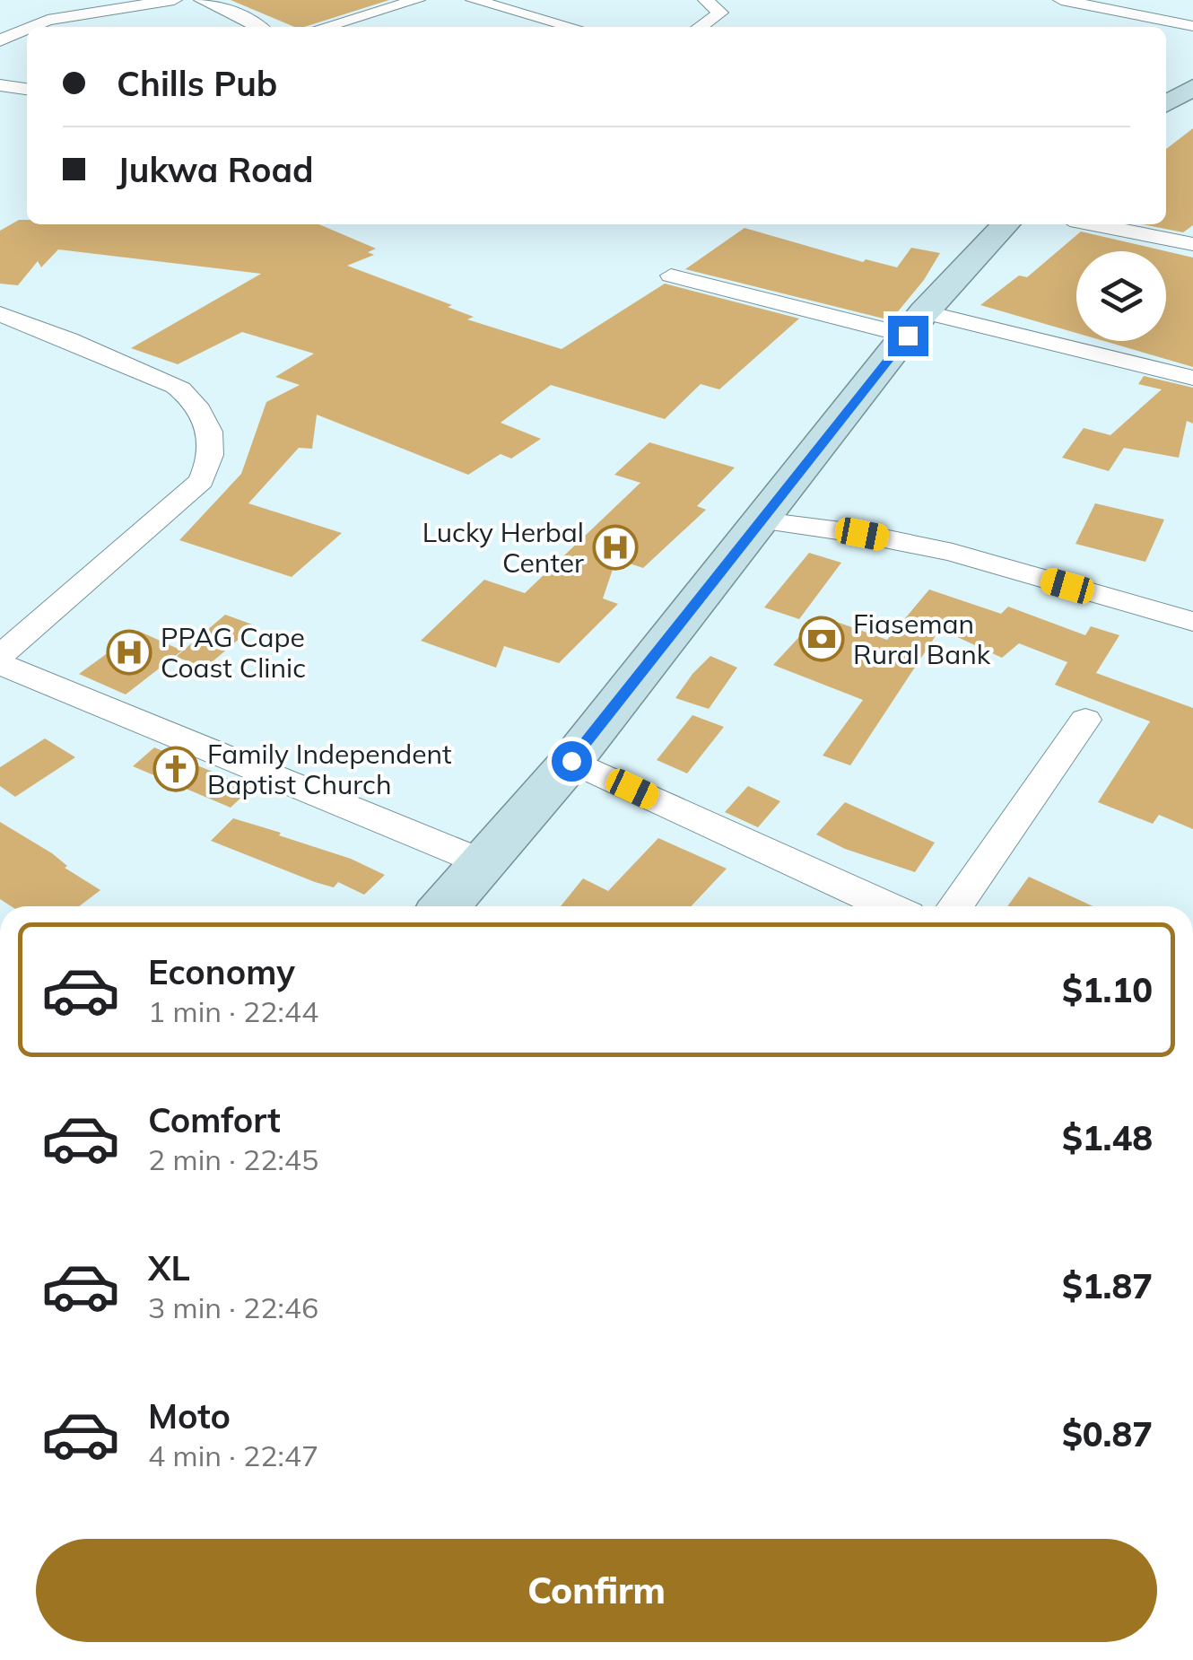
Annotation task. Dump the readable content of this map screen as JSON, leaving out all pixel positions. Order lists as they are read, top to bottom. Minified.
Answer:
{"places":{"hospital":["Lucky Herbal Center","PPAG Cape Coast Clinic"],"bank":["Fiaseman Rural Bank"],"church":["Family Independent Baptist Church"]},"page":{"banner":["Chills Pub","Jukwa Road"],"list":[{"name":"Economy","note":"1 min · 22:44","value":"$1.10"},{"name":"Comfort","note":"2 min · 22:45","value":"$1.48"},{"name":"XL","note":"3 min · 22:46","value":"$1.87"},{"name":"Moto","note":"4 min · 22:47","value":"$0.87"}],"buttons":"Confirm"}}
